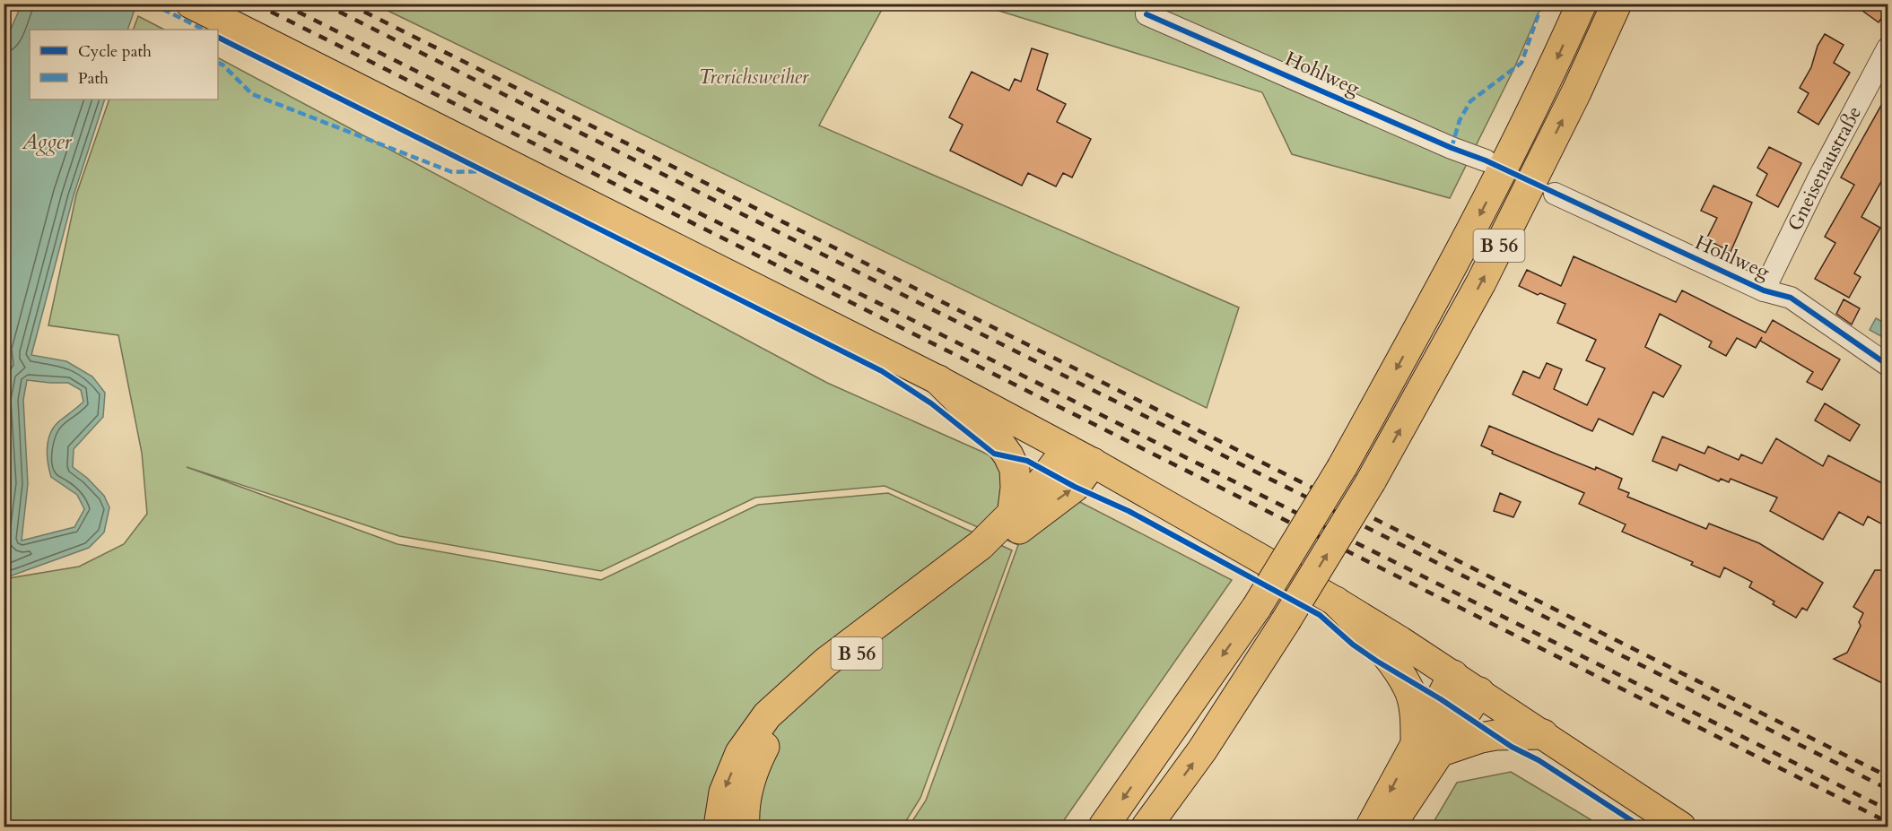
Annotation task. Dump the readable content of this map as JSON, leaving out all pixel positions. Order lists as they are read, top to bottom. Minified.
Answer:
{"streets":{"highway":["B 56"],"street":["Hohlweg","Gneisenaustraße"]},"crossings":[["Hohlweg","Gneisenaustraße"]],"water":["Agger"],"parks":["Trerichsweiher"],"legend":["Cycle path","Path"]}
